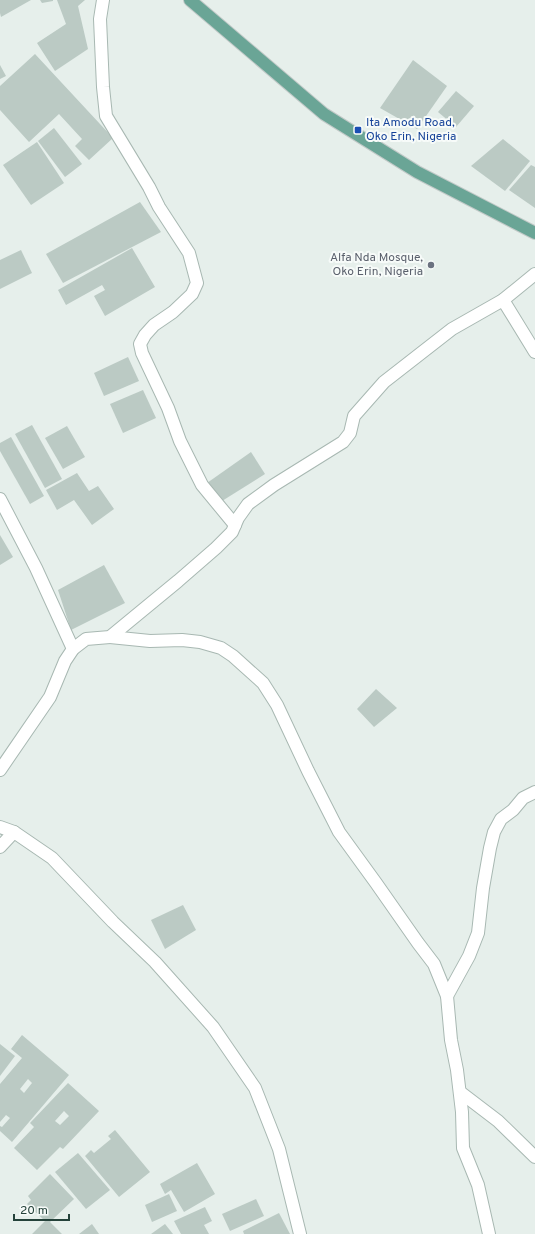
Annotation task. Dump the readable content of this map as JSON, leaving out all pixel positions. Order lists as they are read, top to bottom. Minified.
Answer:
{"places":{"transit":["Ita Amodu Road, Oko Erin, Nigeria"],"other":["Alfa Nda Mosque, Oko Erin, Nigeria"]},"scale_bar":"20 m"}
